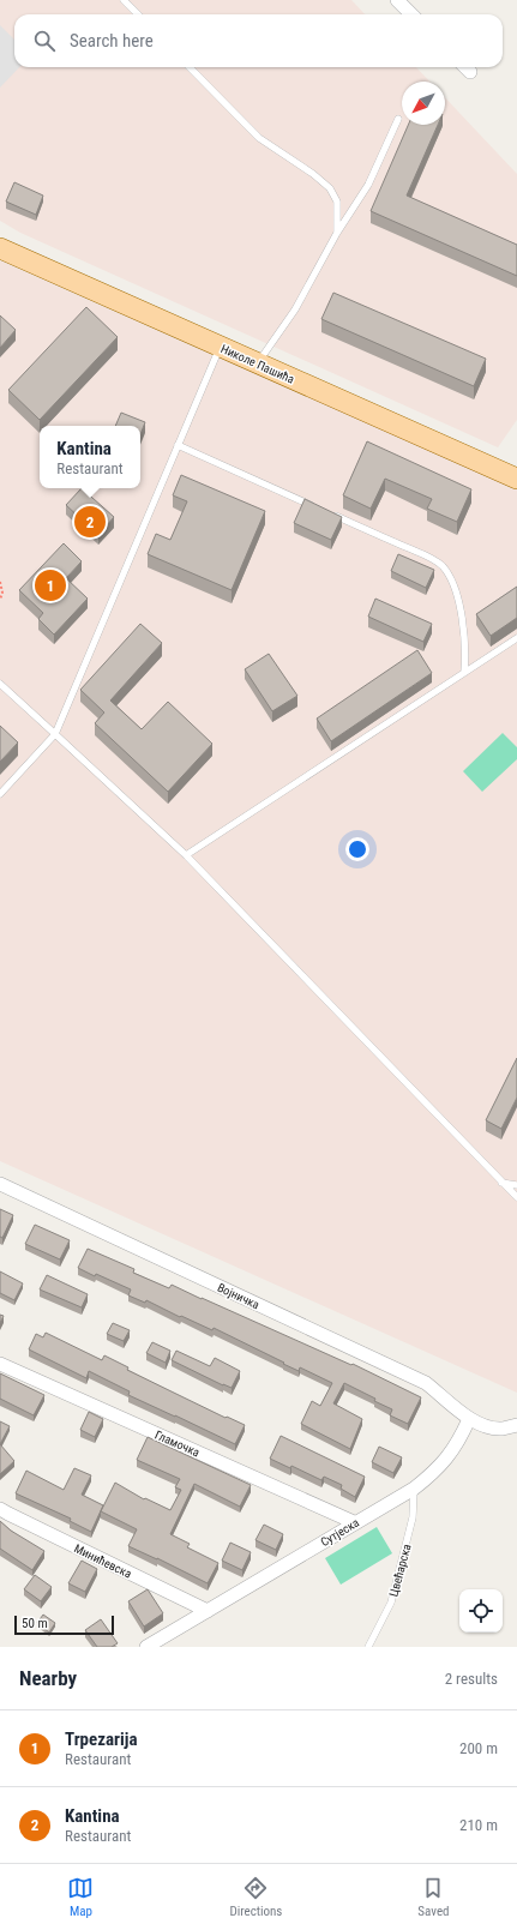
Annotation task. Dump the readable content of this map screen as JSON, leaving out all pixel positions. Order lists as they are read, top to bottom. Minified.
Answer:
{"streets":{"main road":["Николе Пашића"],"street":["Војничка","Гламочка","Сутјеска","Минићевска"],"lane":["Цвећарска"]},"crossings":[["Војничка","Сутјеска"],["Гламочка","Сутјеска"],["Сутјеска","Минићевска"],["Сутјеска","Цвећарска"]],"scale_bar":"50 m","north":"bottom left","page":{"search":"Search here","popup":["Kantina","Restaurant"],"pins":["2","1"],"scale":"50 m","heading":["Nearby","2 results"],"list":[{"mark":"1","name":"Trpezarija","note":"Restaurant","value":"200 m"},{"mark":"2","name":"Kantina","note":"Restaurant","value":"210 m"}],"nav":["Map","Directions","Saved"]}}
